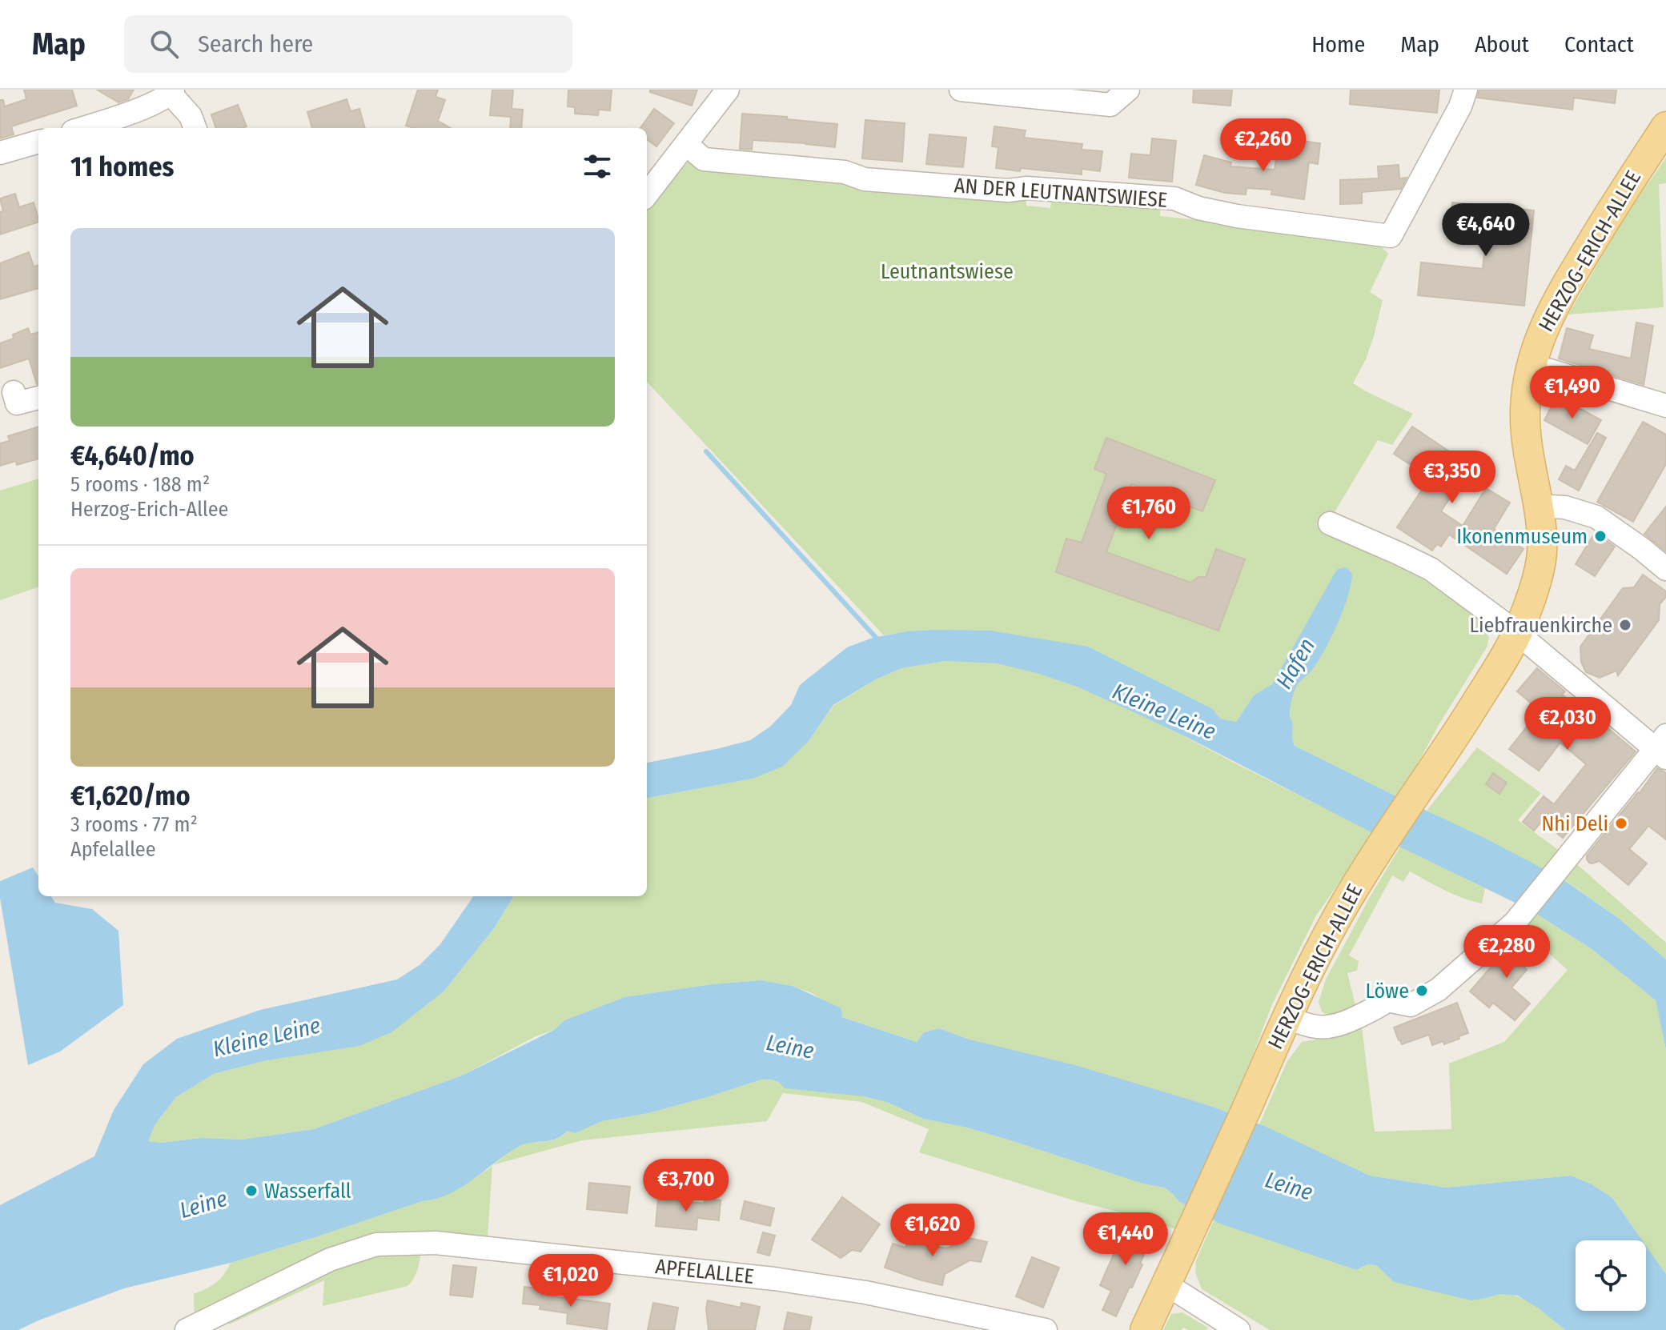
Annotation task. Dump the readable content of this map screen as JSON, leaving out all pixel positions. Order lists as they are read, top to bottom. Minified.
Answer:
{"streets":{"main road":["HERZOG-ERICH-ALLEE"],"street":["AN DER LEUTNANTSWIESE","APFELALLEE"]},"water":["Hafen","Kleine Leine","Leine"],"parks":["Leutnantswiese"],"places":["Ikonenmuseum","Liebfrauenkirche","Nhi Deli","Löwe","Wasserfall"],"page":{"header":"Map","search":"Search here","nav":["Home","Map","About","Contact"],"price":["€2,260","€4,640","€1,490","€3,350","€1,760","€2,030","€2,280","€3,700","€1,620","€1,440","€1,020"],"heading":"11 homes","list":[{"name":"€4,640/mo","note":"5 rooms · 188 m² · Herzog-Erich-Allee"},{"name":"€1,620/mo","note":"3 rooms · 77 m² · Apfelallee"}]}}
